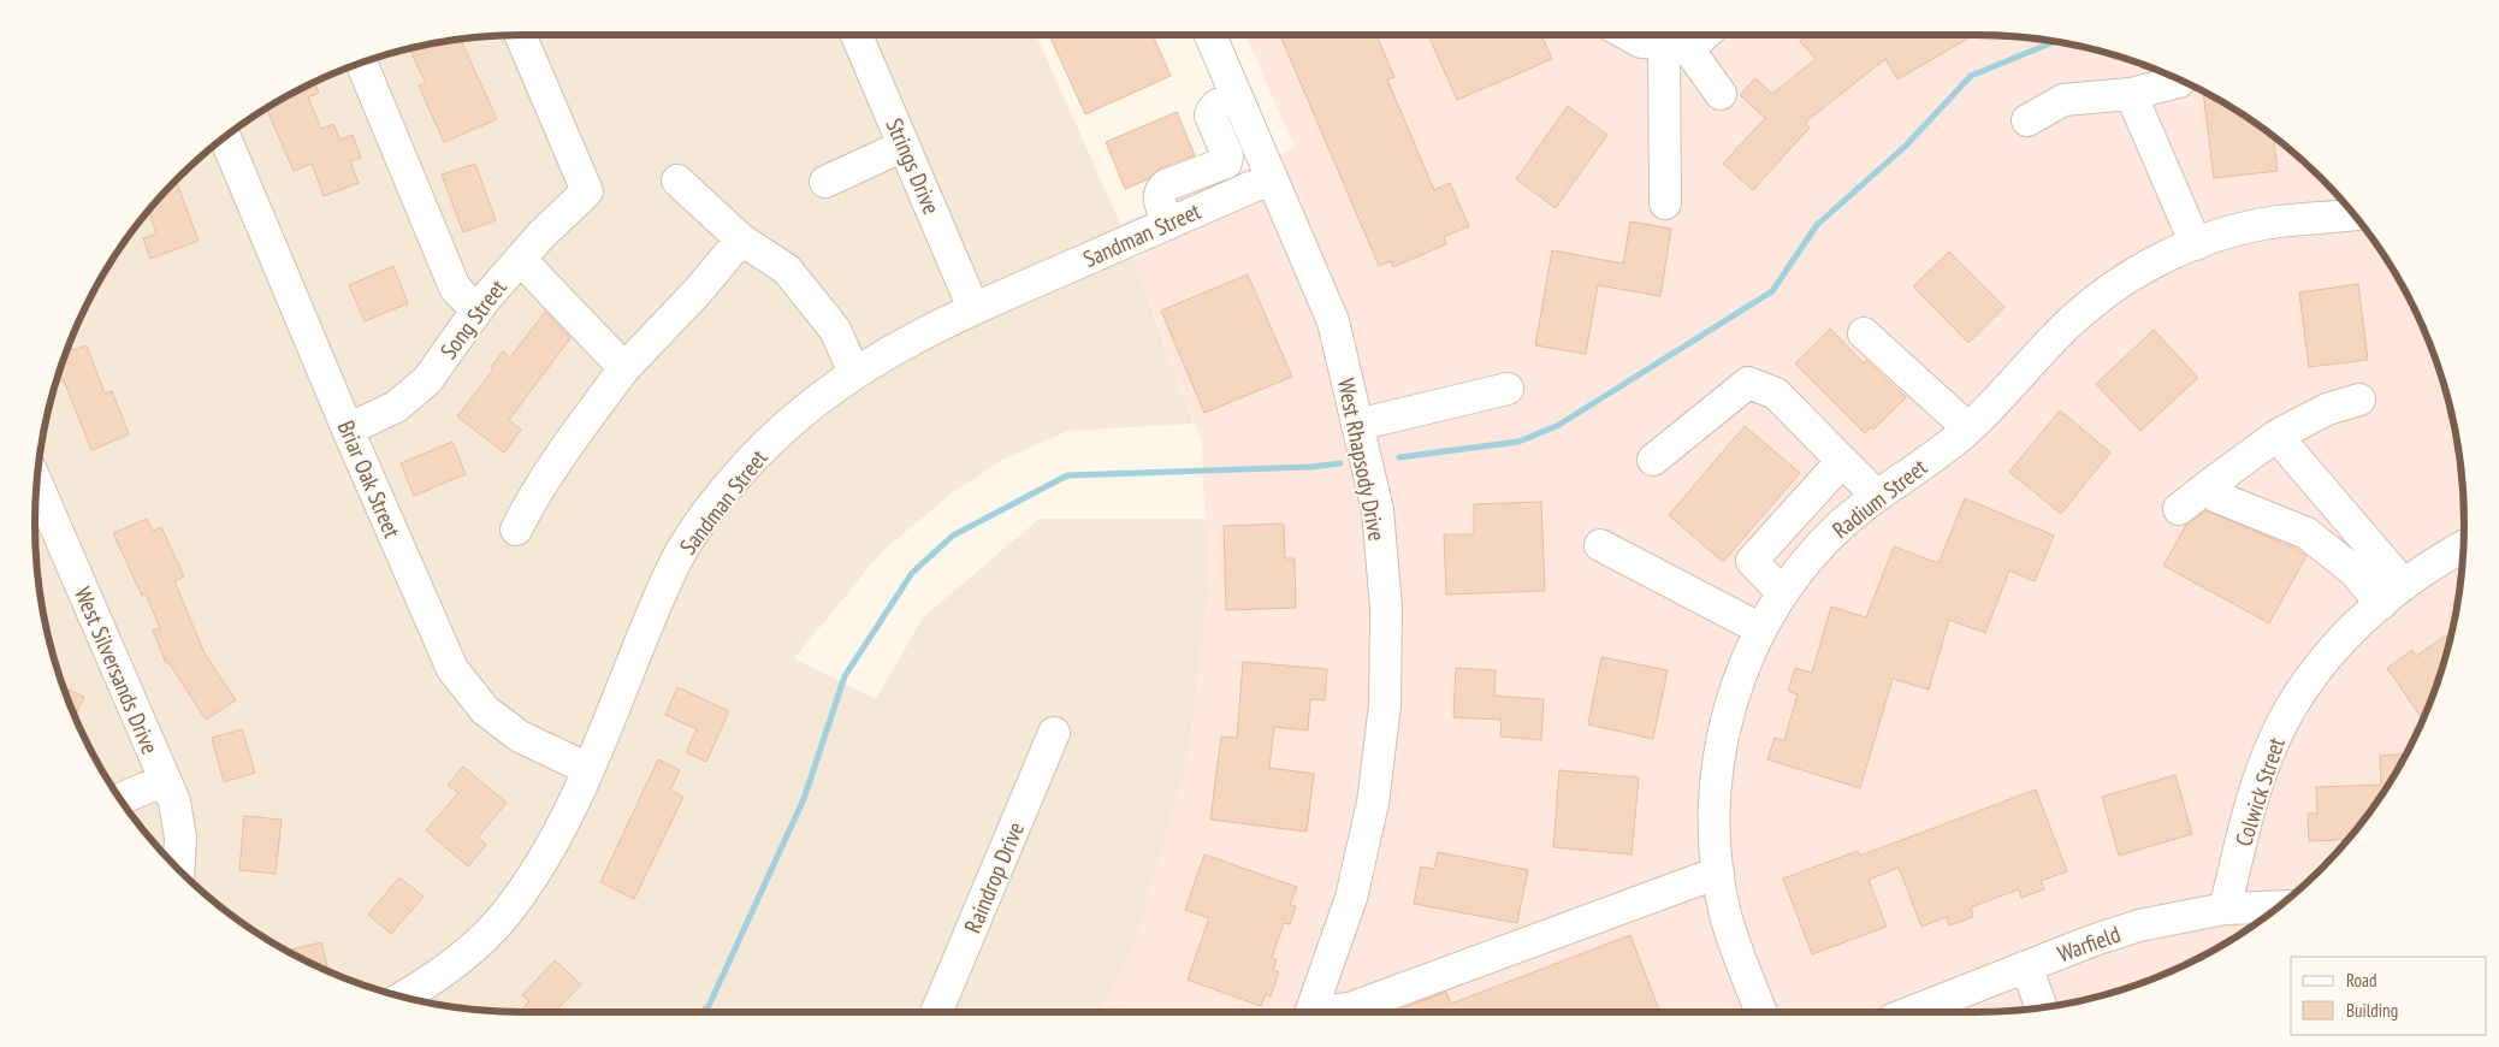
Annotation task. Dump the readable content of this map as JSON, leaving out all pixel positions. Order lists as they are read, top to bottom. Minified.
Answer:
{"streets":{"street":["Strings Drive","Sandman Street","Song Street","West Rhapsody Drive","Briar Oak Street","Radium Street","West Silversands Drive","Colwick Street","Raindrop Drive","Warfield"]},"crossings":[["Strings Drive","Sandman Street"],["Sandman Street","West Rhapsody Drive"],["Sandman Street","Briar Oak Street"],["Song Street","Briar Oak Street"],["Colwick Street","Warfield"]],"legend":["Road","Building"]}
